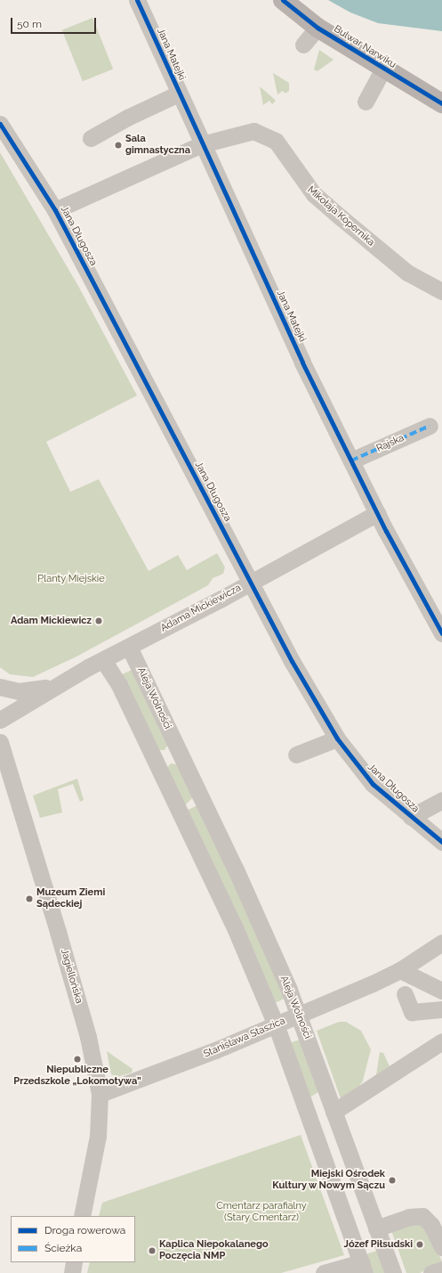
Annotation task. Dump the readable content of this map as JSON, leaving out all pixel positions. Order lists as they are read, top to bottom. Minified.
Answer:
{"streets":{"main road":["Bulwar Narwiku"],"street":["Jana Matejki","Mikołaja Kopernika","Jana Długosza","Rajska","Adama Mickiewicza","Aleja Wolności","Jagiellońska","Stanisława Staszica"]},"crossings":[["Jana Matejki","Mikołaja Kopernika"],["Jana Matejki","Rajska"],["Jana Matejki","Adama Mickiewicza"],["Mikołaja Kopernika","Jana Długosza"],["Jana Długosza","Adama Mickiewicza"],["Adama Mickiewicza","Aleja Wolności"],["Aleja Wolności","Stanisława Staszica"],["Jagiellońska","Stanisława Staszica"]],"parks":["Planty Miejskie","Cmentarz parafialny (Stary Cmentarz)"],"places":["Sala gimnastyczna","Adam Mickiewicz","Muzeum Ziemi Sądeckiej","Niepubliczne Przedszkole „Lokomotywa”","Miejski Ośrodek Kultury w Nowym Sączu","Józef Piłsudski","Kaplica Niepokalanego Poczęcia NMP"],"legend":["Droga rowerowa","Ścieżka"],"scale_bar":"50 m"}
